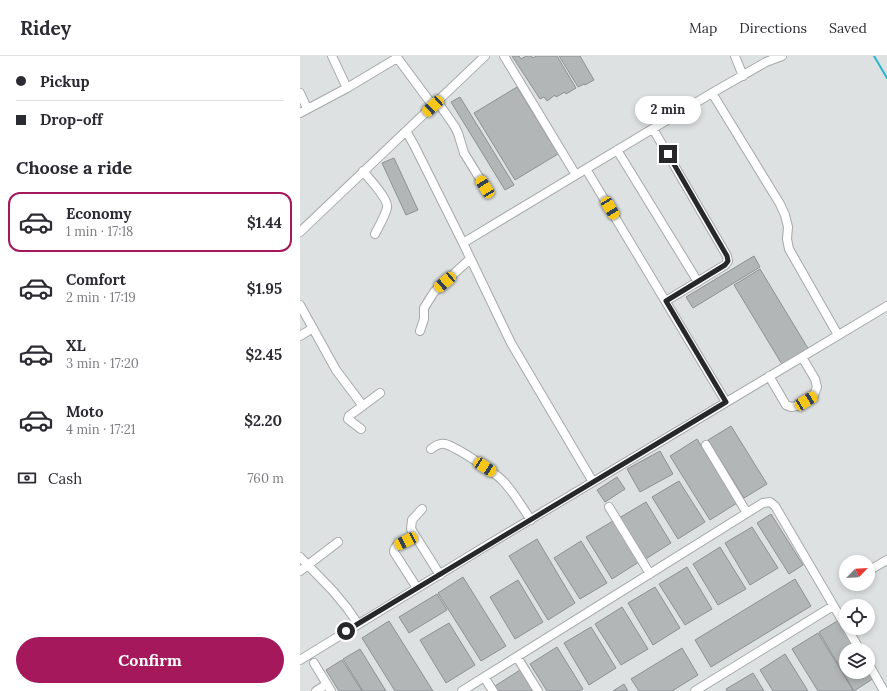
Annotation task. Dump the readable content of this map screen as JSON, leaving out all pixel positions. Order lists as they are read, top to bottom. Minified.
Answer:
{"north":"top right","page":{"header":"Ridey","nav":["Map","Directions","Saved"],"banner":["Pickup","Drop-off"],"bubble":"2 min","heading":"Choose a ride","list":[{"name":"Economy","note":"1 min · 17:18","value":"$1.44"},{"name":"Comfort","note":"2 min · 17:19","value":"$1.95"},{"name":"XL","note":"3 min · 17:20","value":"$2.45"},{"name":"Moto","note":"4 min · 17:21","value":"$2.20"}],"pay":["Cash","760 m"],"buttons":"Confirm"}}
